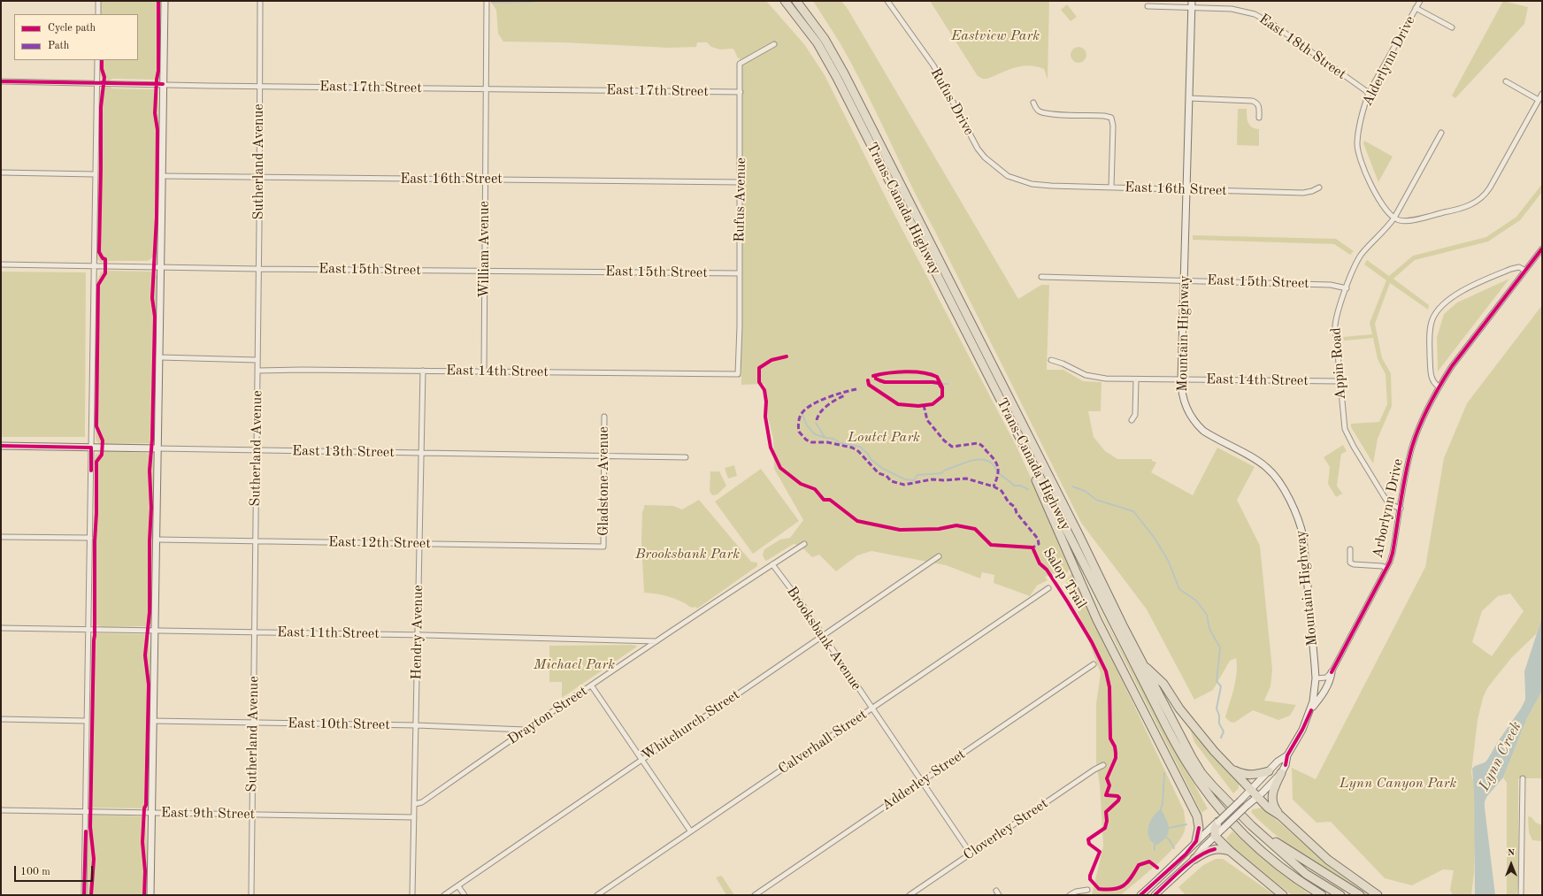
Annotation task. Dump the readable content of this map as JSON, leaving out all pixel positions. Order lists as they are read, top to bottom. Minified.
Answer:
{"streets":{"highway":["Trans-Canada Highway"],"main road":["Mountain Highway","East 13th Street"],"street":["East 18th Street","Alderlynn Drive","East 17th Street","Rufus Drive","Sutherland Avenue","East 16th Street","Rufus Avenue","William Avenue","East 15th Street","Appin Road","East 14th Street","Gladstone Avenue","Arborlynn Drive","East 12th Street","Hendry Avenue","East 11th Street","Brooksbank Avenue","Drayton Street","East 10th Street","Whitchurch Street","Calverhall Street","Adderley Street","East 9th Street","Cloverley Street"],"cycle path":["Salop Trail"]},"crossings":[["East 18th Street","Alderlynn Drive"],["East 18th Street","Mountain Highway"],["Alderlynn Drive","Appin Road"],["East 17th Street","Sutherland Avenue"],["East 17th Street","Rufus Avenue"],["East 17th Street","William Avenue"],["Rufus Drive","East 16th Street"],["Sutherland Avenue","East 16th Street"],["Sutherland Avenue","East 15th Street"],["Sutherland Avenue","East 14th Street"],["Sutherland Avenue","East 13th Street"],["Sutherland Avenue","East 12th Street"],["Sutherland Avenue","East 11th Street"],["Sutherland Avenue","East 10th Street"],["Sutherland Avenue","East 9th Street"],["East 16th Street","Rufus Avenue"],["East 16th Street","William Avenue"],["East 16th Street","Mountain Highway"],["Rufus Avenue","East 15th Street"],["Rufus Avenue","East 14th Street"],["William Avenue","East 15th Street"],["William Avenue","East 14th Street"],["East 15th Street","Mountain Highway"],["East 15th Street","Appin Road"],["Mountain Highway","East 14th Street"],["Appin Road","East 14th Street"],["Appin Road","Arborlynn Drive"],["East 14th Street","Hendry Avenue"],["East 13th Street","Gladstone Avenue"],["East 13th Street","Hendry Avenue"],["Gladstone Avenue","East 12th Street"],["East 12th Street","Hendry Avenue"],["Hendry Avenue","East 11th Street"],["Hendry Avenue","Drayton Street"],["Hendry Avenue","East 10th Street"],["Hendry Avenue","East 9th Street"],["East 11th Street","Drayton Street"],["Brooksbank Avenue","Drayton Street"],["Brooksbank Avenue","Whitchurch Street"],["Brooksbank Avenue","Calverhall Street"],["Brooksbank Avenue","Adderley Street"],["Brooksbank Avenue","Cloverley Street"],["Drayton Street","East 10th Street"]],"water":["Lynn Creek"],"parks":["Eastview Park","Loutet Park","Brooksbank Park","Michael Park","Lynn Canyon Park"],"legend":["Cycle path","Path"],"scale_bar":"100 m","north":"top"}
